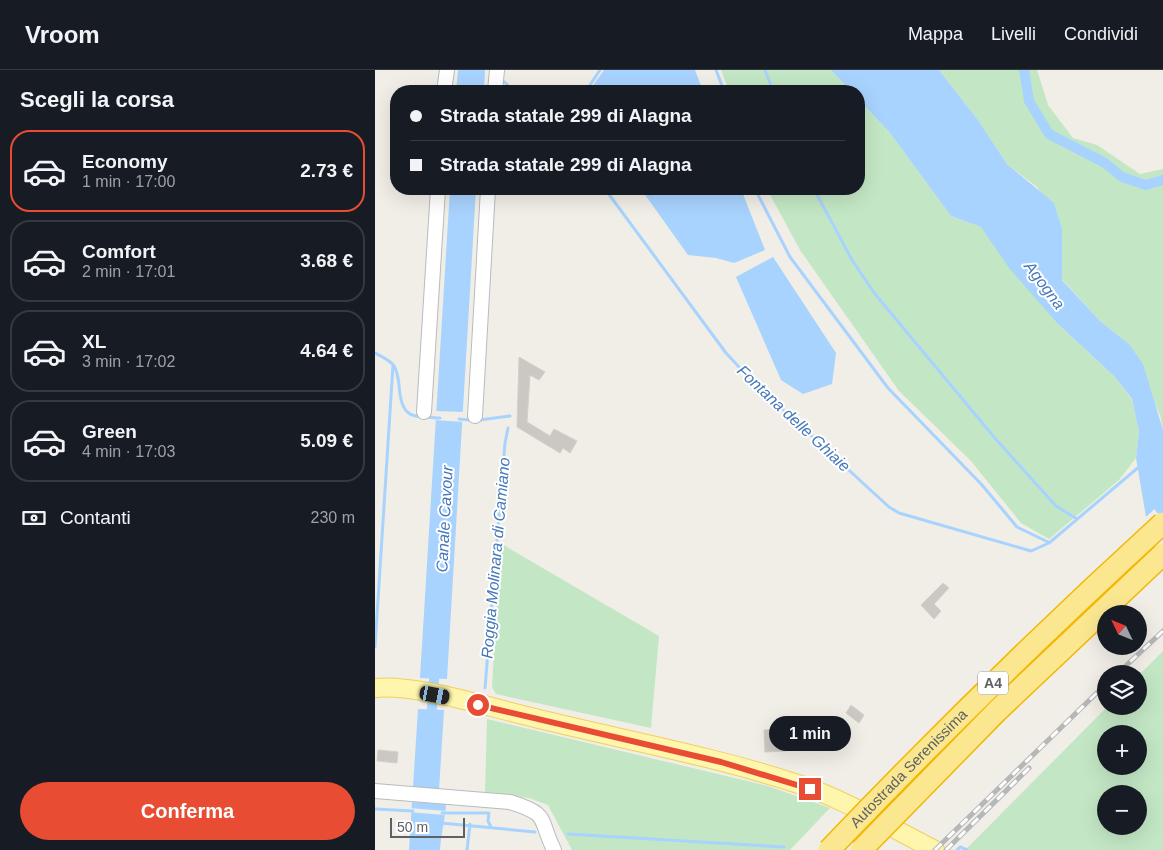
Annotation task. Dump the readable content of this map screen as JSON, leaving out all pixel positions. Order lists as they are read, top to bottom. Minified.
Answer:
{"streets":{"highway":["A4","Autostrada Serenissima"]},"water":["Agogna","Fontana delle Ghiaie","Canale Cavour","Roggia Molinara di Camiano"],"scale_bar":"50 m","north":"top left","page":{"header":"Vroom","nav":["Mappa","Livelli","Condividi"],"heading":"Scegli la corsa","banner":["Strada statale 299 di Alagna","Strada statale 299 di Alagna"],"list":[{"name":"Economy","note":"1 min · 17:00","value":"2.73 €"},{"name":"Comfort","note":"2 min · 17:01","value":"3.68 €"},{"name":"XL","note":"3 min · 17:02","value":"4.64 €"},{"name":"Green","note":"4 min · 17:03","value":"5.09 €"}],"pay":["Contanti","230 m"],"map_buttons":["+","−"],"bubble":"1 min","buttons":"Conferma","scale":"50 m"}}
